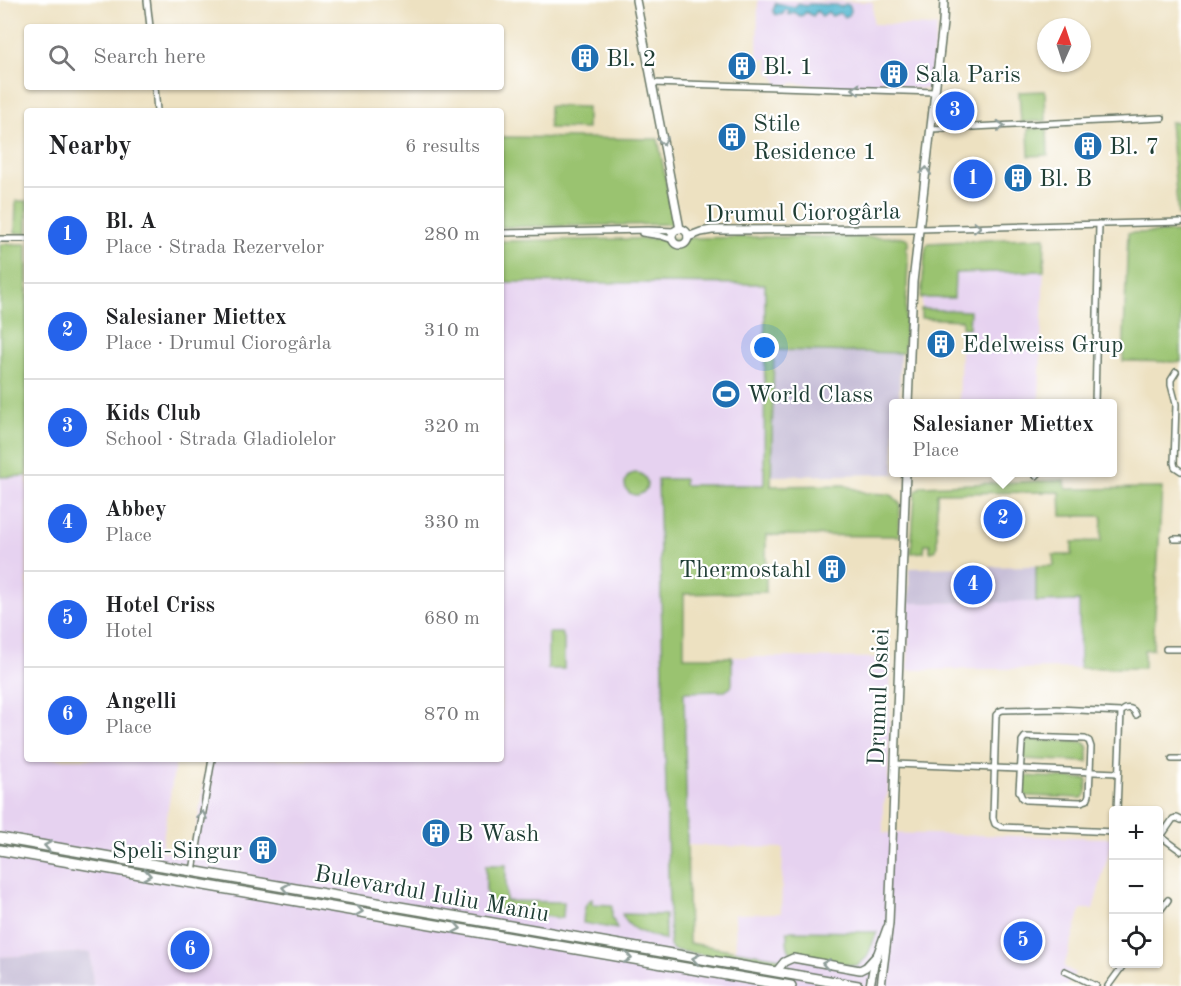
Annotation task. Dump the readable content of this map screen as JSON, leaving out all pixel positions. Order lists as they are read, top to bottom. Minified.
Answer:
{"streets":{"main road":["Bulevardul Iuliu Maniu"],"street":["Drumul Ciorogârla","Drumul Osiei"]},"places":{"building":["Bl. 2","Bl. 1","Sala Paris","Stile Residence 1","Bl. 7","Bl. B","Edelweiss Grup","Thermostahl","B Wash","Speli-Singur"],"sports":["World Class"]},"north":"top","page":{"search":"Search here","pins":["3","1","2","4","5","6"],"heading":["Nearby","6 results"],"list":[{"mark":"1","name":"Bl. A","note":"Place · Strada Rezervelor","value":"280 m"},{"mark":"2","name":"Salesianer Miettex","note":"Place · Drumul Ciorogârla","value":"310 m"},{"mark":"3","name":"Kids Club","note":"School · Strada Gladiolelor","value":"320 m"},{"mark":"4","name":"Abbey","note":"Place","value":"330 m"},{"mark":"5","name":"Hotel Criss","note":"Hotel","value":"680 m"},{"mark":"6","name":"Angelli","note":"Place","value":"870 m"}],"popup":["Salesianer Miettex","Place"],"map_buttons":["+","−"]}}
